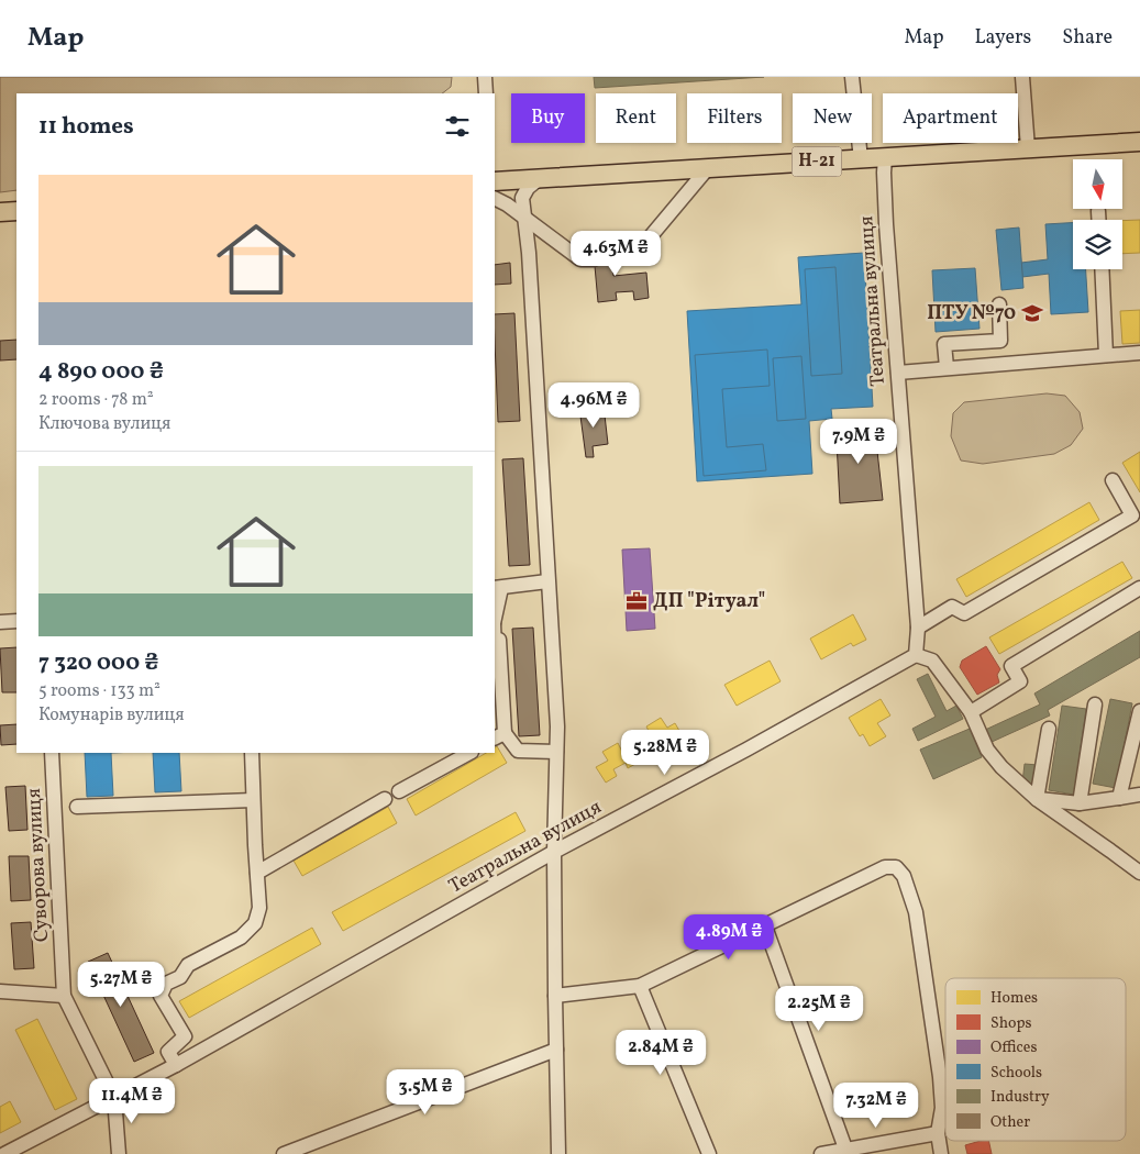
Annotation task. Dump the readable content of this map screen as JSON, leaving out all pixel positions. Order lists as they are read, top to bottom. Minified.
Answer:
{"streets":{"main road":["Н-21"],"street":["Театральна вулиця","Суворова вулиця"]},"crossings":[["Н-21","Театральна вулиця"],["Театральна вулиця","Суворова вулиця"]],"places":{"school or university":["ПТУ №70"],"office":["ДП \"Рітуал\""]},"legend":["Homes","Shops","Offices","Schools","Industry","Other"],"north":"bottom","page":{"header":"Map","nav":["Map","Layers","Share"],"chip":["Buy","Rent","Filters","New","Apartment"],"heading":"11 homes","list":[{"name":"4 890 000 ₴","note":"2 rooms · 78 m² · Ключова вулиця"},{"name":"7 320 000 ₴","note":"5 rooms · 133 m² · Комунарів вулиця"}],"price":["4.63M ₴","4.96M ₴","7.9M ₴","5.28M ₴","4.89M ₴","5.27M ₴","2.25M ₴","2.84M ₴","3.5M ₴","11.4M ₴","7.32M ₴"]}}
